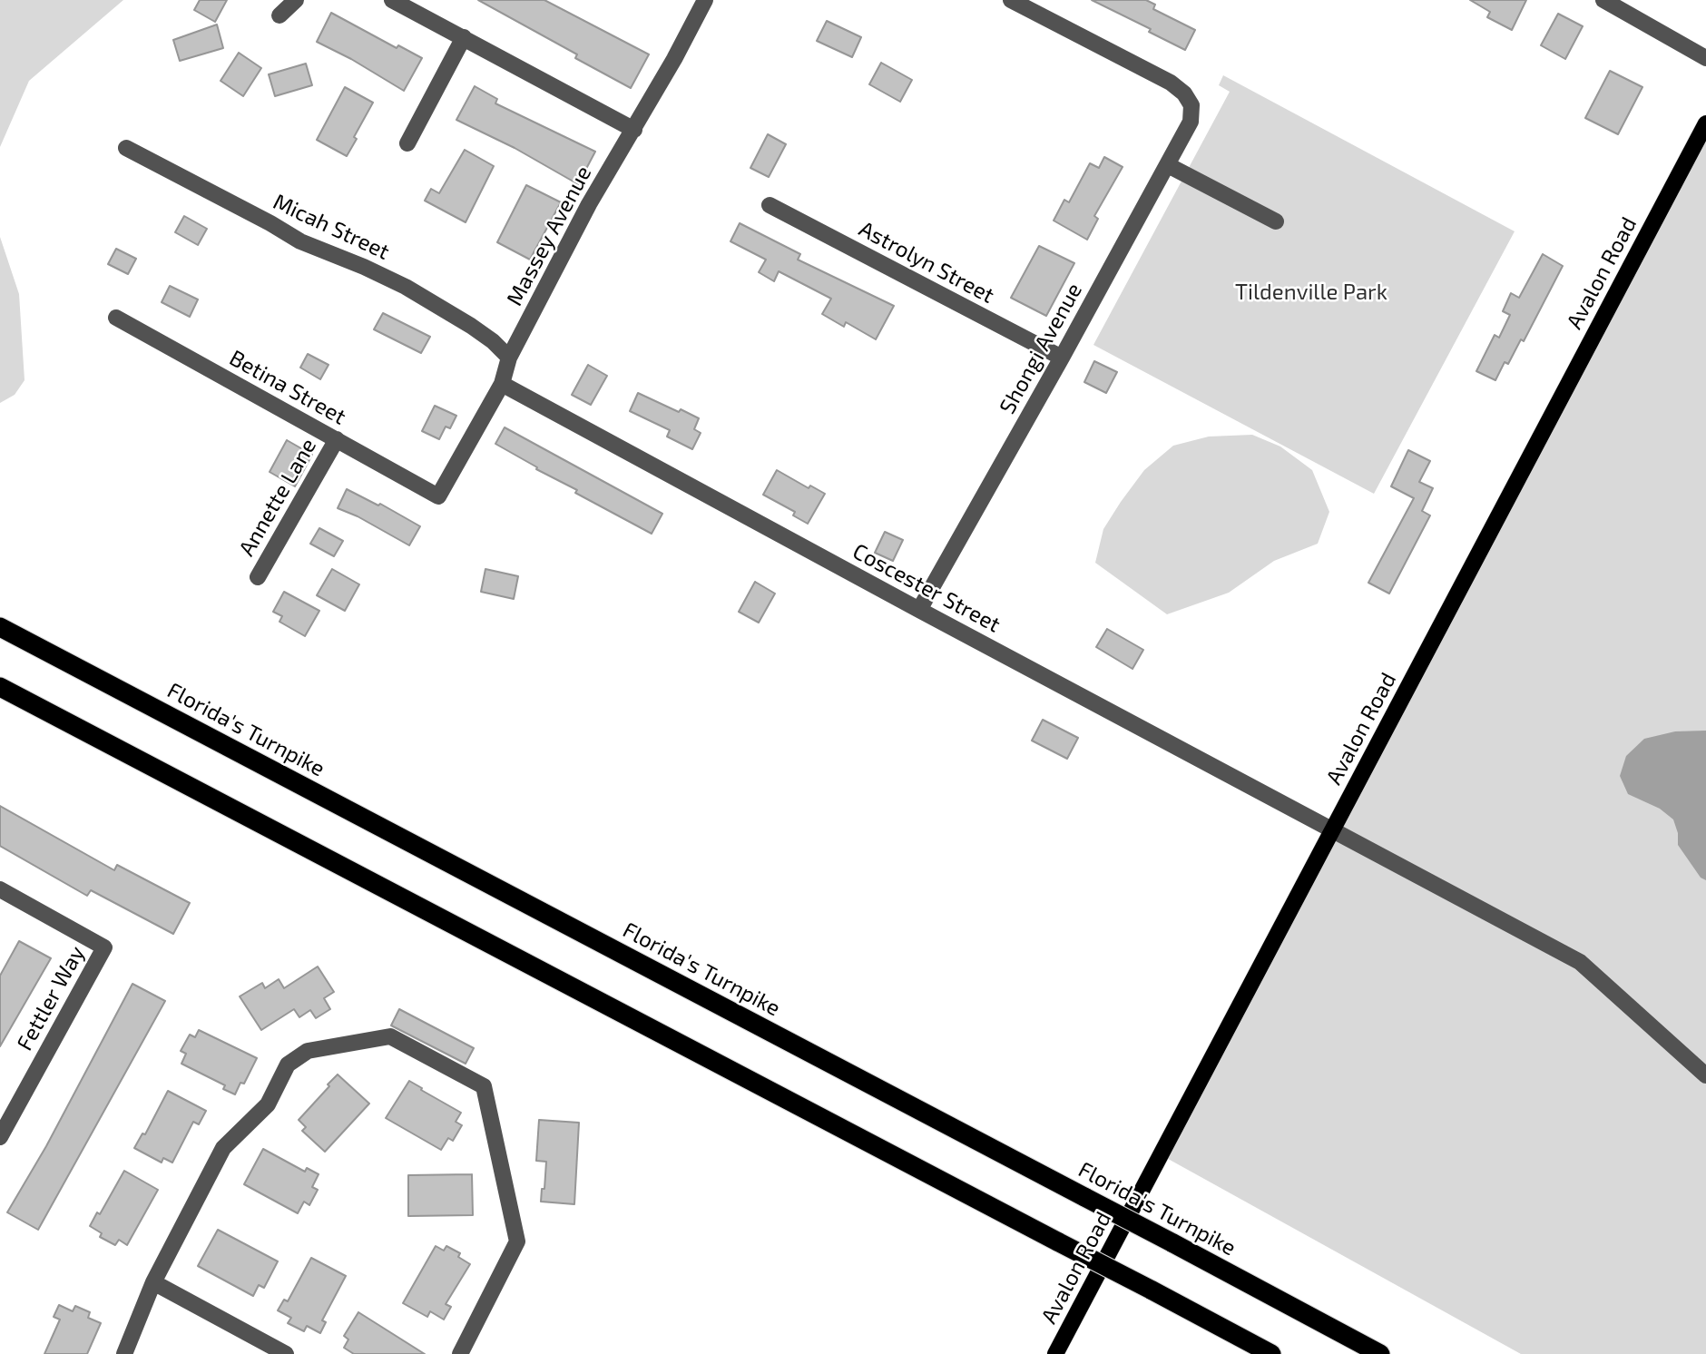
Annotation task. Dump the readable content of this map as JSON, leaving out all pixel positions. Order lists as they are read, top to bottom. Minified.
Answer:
{"streets":{"highway":["Florida's Turnpike"],"main road":["Avalon Road"],"street":["Micah Street","Massey Avenue","Astrolyn Street","Shongi Avenue","Betina Street","Annette Lane","Coscester Street","Fettler Way"]},"crossings":[["Micah Street","Massey Avenue"],["Massey Avenue","Betina Street"],["Massey Avenue","Coscester Street"],["Astrolyn Street","Shongi Avenue"],["Avalon Road","Coscester Street"],["Shongi Avenue","Coscester Street"],["Betina Street","Annette Lane"]],"parks":["Tildenville Park"]}
